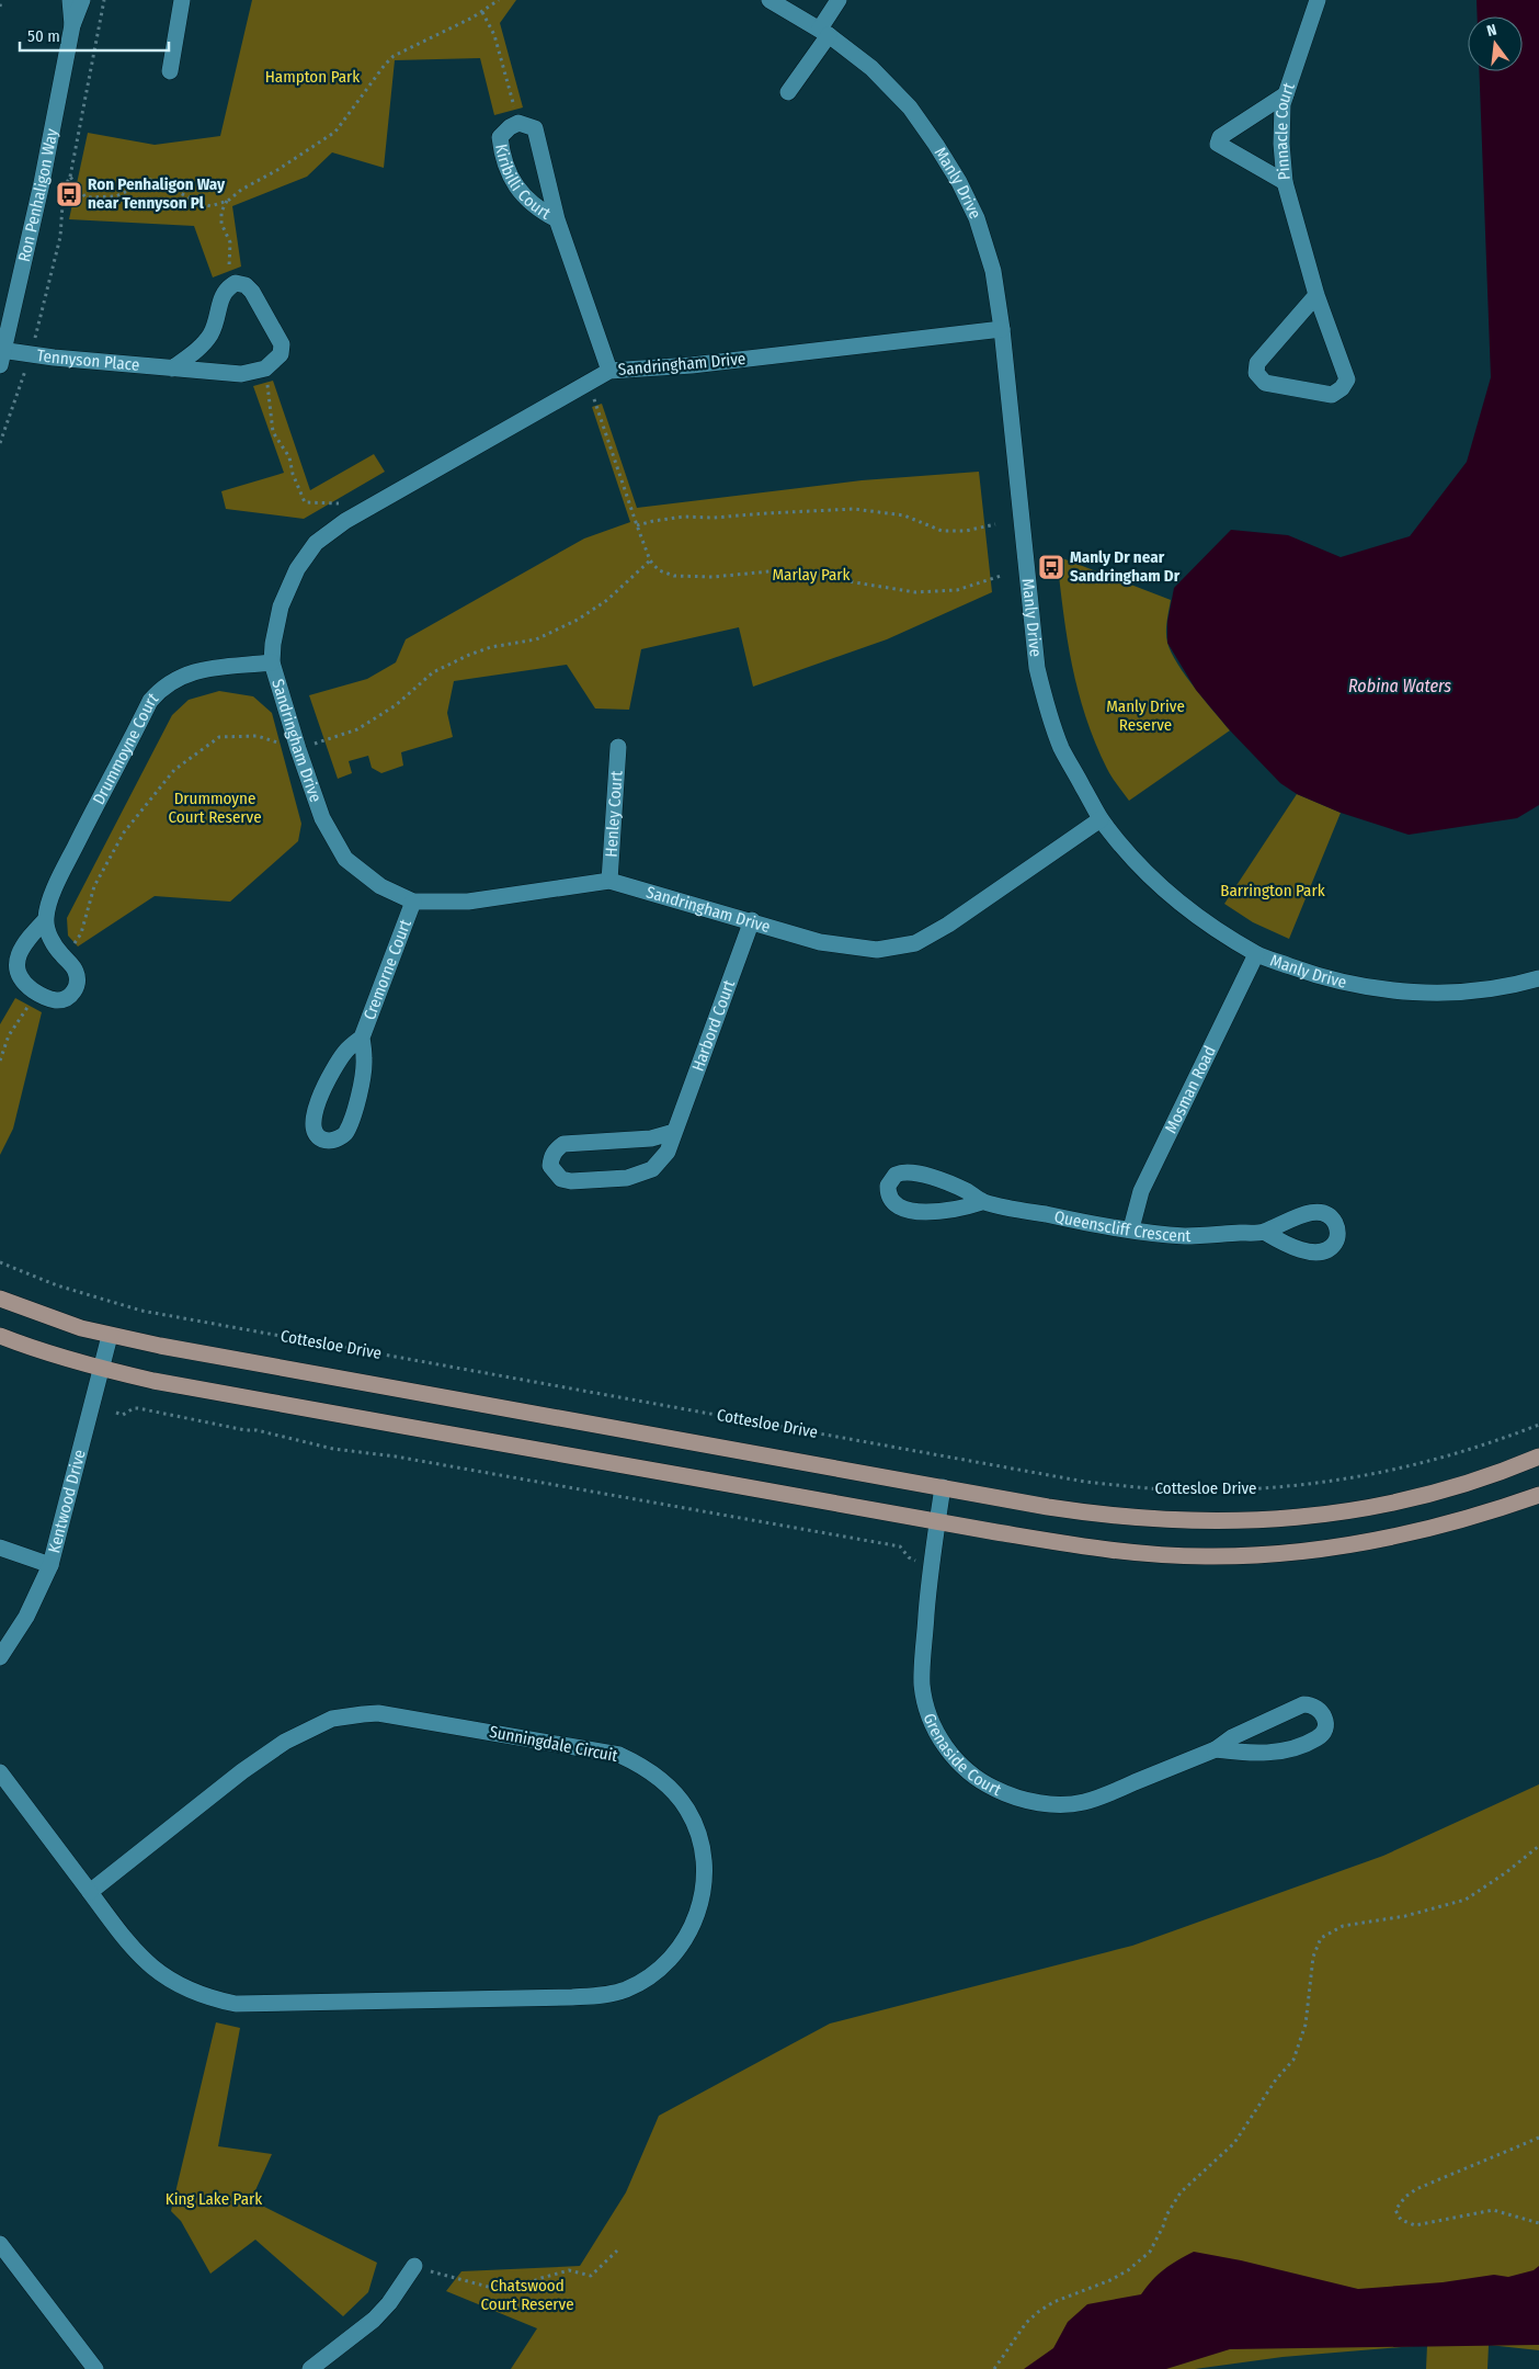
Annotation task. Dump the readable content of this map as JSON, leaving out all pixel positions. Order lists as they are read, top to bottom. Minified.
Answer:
{"streets":{"main road":["Cottesloe Drive"],"street":["Pinnacle Court","Kiribilli Court","Manly Drive","Ron Penhaligon Way","Tennyson Place","Sandringham Drive","Drummoyne Court","Henley Court","Cremorne Court","Harbord Court","Mosman Road","Queenscliff Crescent","Kentwood Drive","Sunningdale Circuit","Grenaside Court"]},"crossings":[["Kiribilli Court","Sandringham Drive"],["Manly Drive","Sandringham Drive"],["Manly Drive","Mosman Road"],["Ron Penhaligon Way","Tennyson Place"],["Sandringham Drive","Drummoyne Court"],["Sandringham Drive","Henley Court"],["Sandringham Drive","Cremorne Court"],["Sandringham Drive","Harbord Court"],["Mosman Road","Queenscliff Crescent"],["Cottesloe Drive","Kentwood Drive"],["Cottesloe Drive","Grenaside Court"]],"water":["Robina Waters"],"parks":["Hampton Park","Marlay Park","Manly Drive Reserve","Drummoyne Court Reserve","Barrington Park","King Lake Park","Chatswood Court Reserve"],"places":{"bus stop":["Ron Penhaligon Way near Tennyson Pl","Manly Dr near Sandringham Dr"]},"scale_bar":"50 m","north":"top"}
